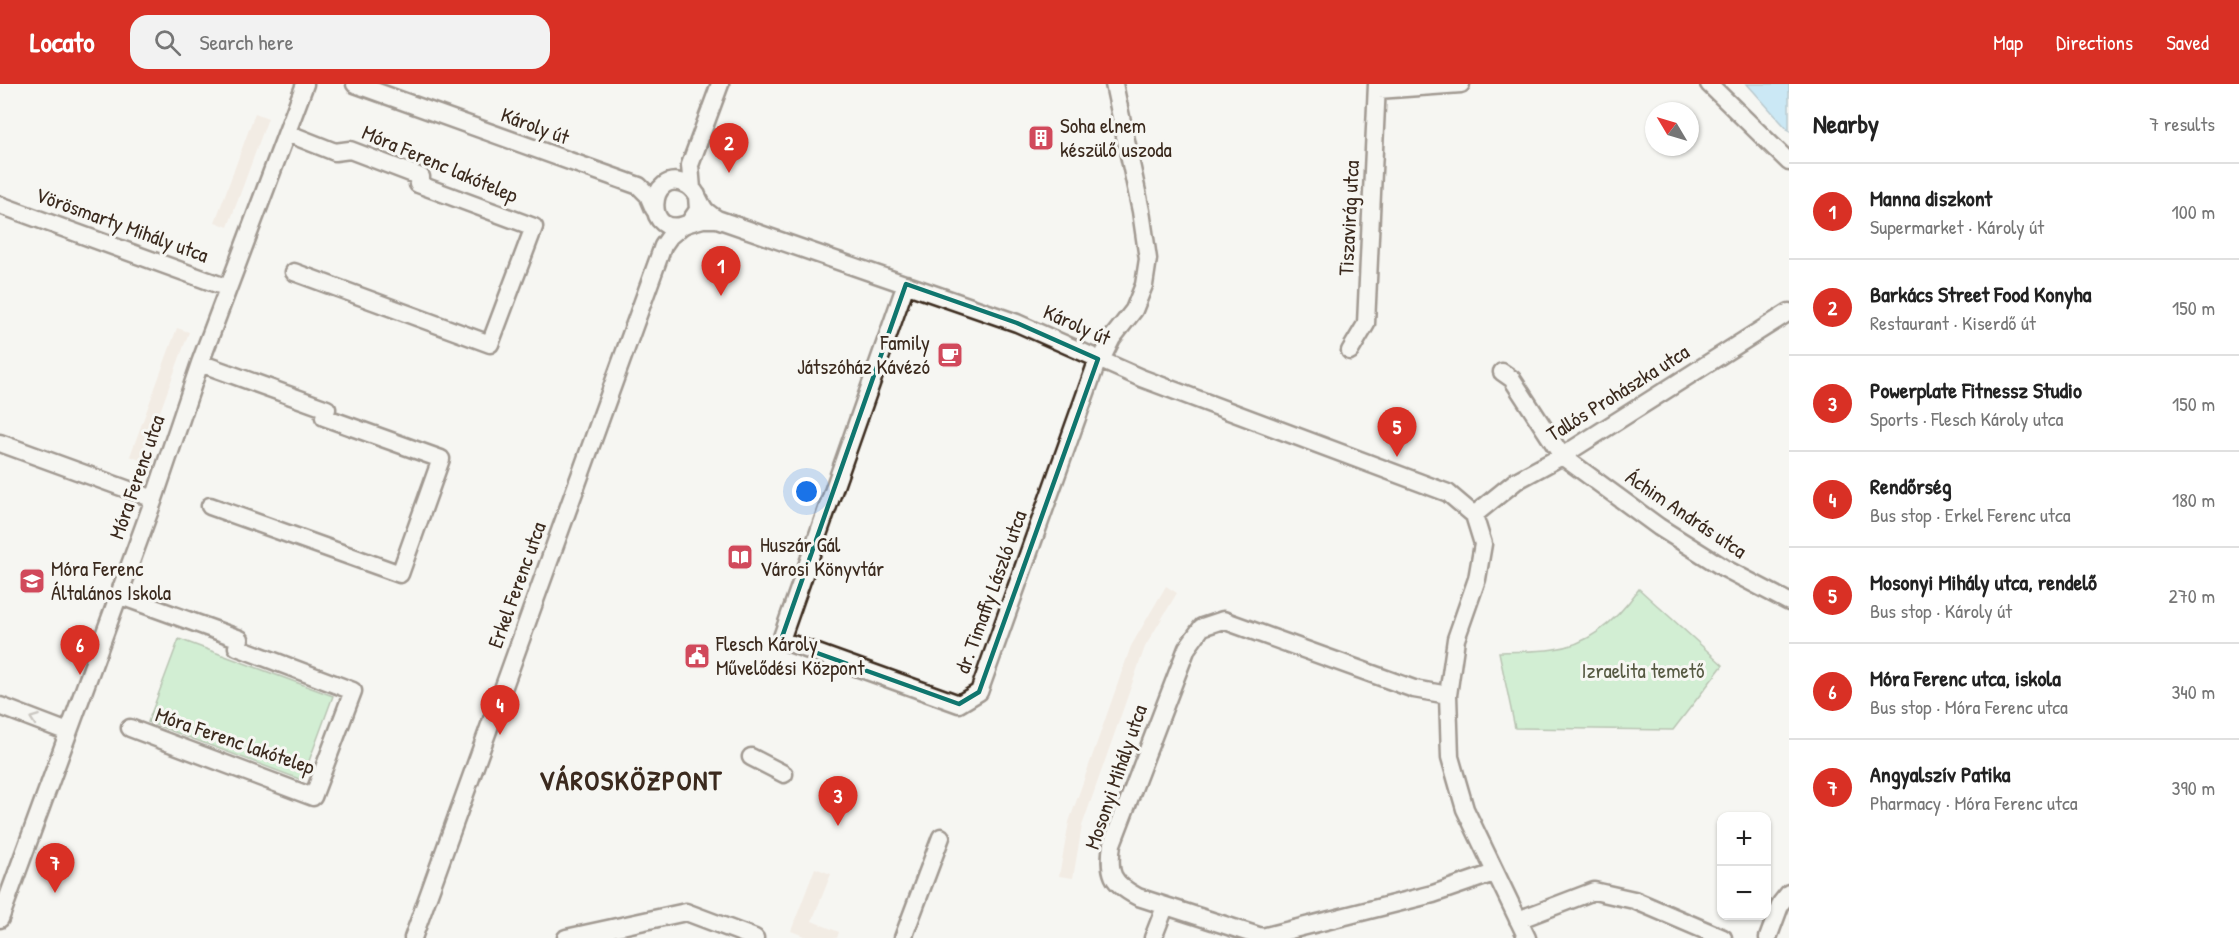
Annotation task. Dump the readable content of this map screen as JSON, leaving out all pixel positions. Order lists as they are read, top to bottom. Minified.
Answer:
{"streets":{"street":["Károly út","Móra Ferenc lakótelep","Tiszavirág utca","Vörösmarty Mihály utca","Tallós Prohászka utca","Móra Ferenc utca","Áchim András utca","Erkel Ferenc utca","dr. Timaffy László utca","Mosonyi Mihály utca"]},"crossings":[["Károly út","Tallós Prohászka utca"],["Károly út","Erkel Ferenc utca"],["Károly út","dr. Timaffy László utca"],["Móra Ferenc lakótelep","Móra Ferenc utca"],["Vörösmarty Mihály utca","Móra Ferenc utca"],["Tallós Prohászka utca","Áchim András utca"]],"districts":["VÁROSKÖZPONT"],"parks":["Izraelita temető"],"places":{"building":["Soha elnem készülő uszoda"],"cafe":["Family Játszóház Kávézó"],"library":["Huszár Gál Városi Könyvtár"],"school or university":["Móra Ferenc Általános Iskola"],"public building":["Flesch Károly Művelődési Központ"]},"north":"top left","page":{"header":"Locato","search":"Search here","nav":["Map","Directions","Saved"],"heading":["Nearby","7 results"],"pins":["2","1","5","6","4","3","7"],"list":[{"mark":"1","name":"Manna diszkont","note":"Supermarket · Károly út","value":"100 m"},{"mark":"2","name":"Barkács Street Food Konyha","note":"Restaurant · Kiserdő út","value":"150 m"},{"mark":"3","name":"Powerplate Fitnessz Studio","note":"Sports · Flesch Károly utca","value":"150 m"},{"mark":"4","name":"Rendőrség","note":"Bus stop · Erkel Ferenc utca","value":"180 m"},{"mark":"5","name":"Mosonyi Mihály utca, rendelő","note":"Bus stop · Károly út","value":"270 m"},{"mark":"6","name":"Móra Ferenc utca, iskola","note":"Bus stop · Móra Ferenc utca","value":"340 m"},{"mark":"7","name":"Angyalszív Patika","note":"Pharmacy · Móra Ferenc utca","value":"390 m"}],"map_buttons":["+","−"]}}
